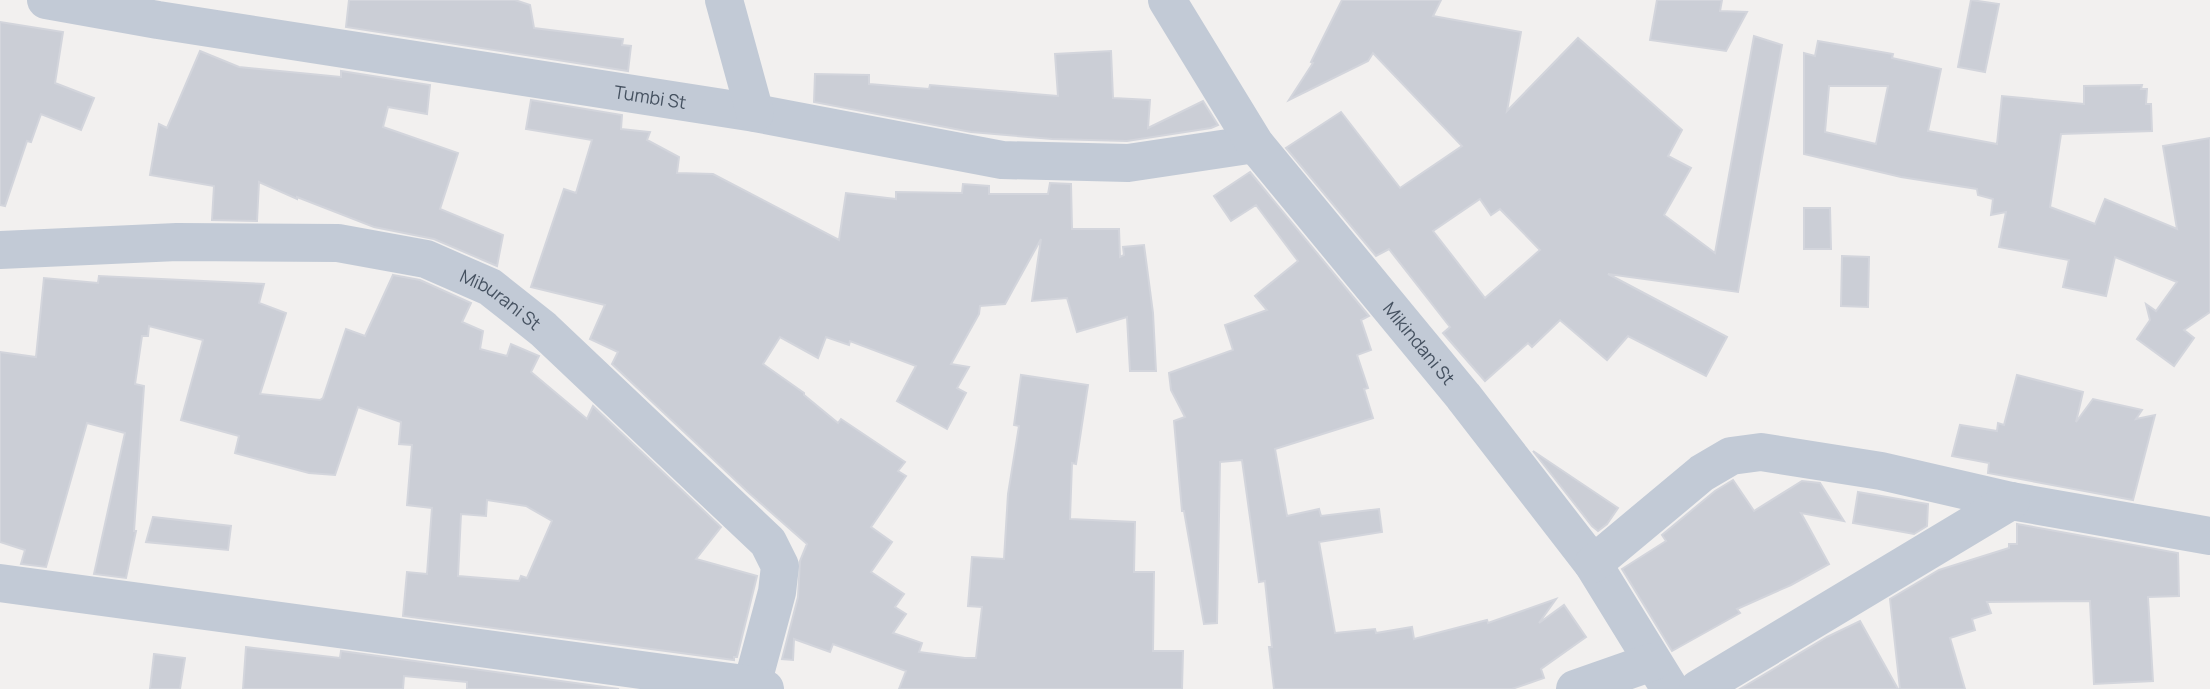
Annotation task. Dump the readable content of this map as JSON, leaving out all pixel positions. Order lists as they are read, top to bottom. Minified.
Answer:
{"streets":{"street":["Tumbi St","Miburani St","Mikindani St"]},"crossings":[["Tumbi St","Mikindani St"]]}
